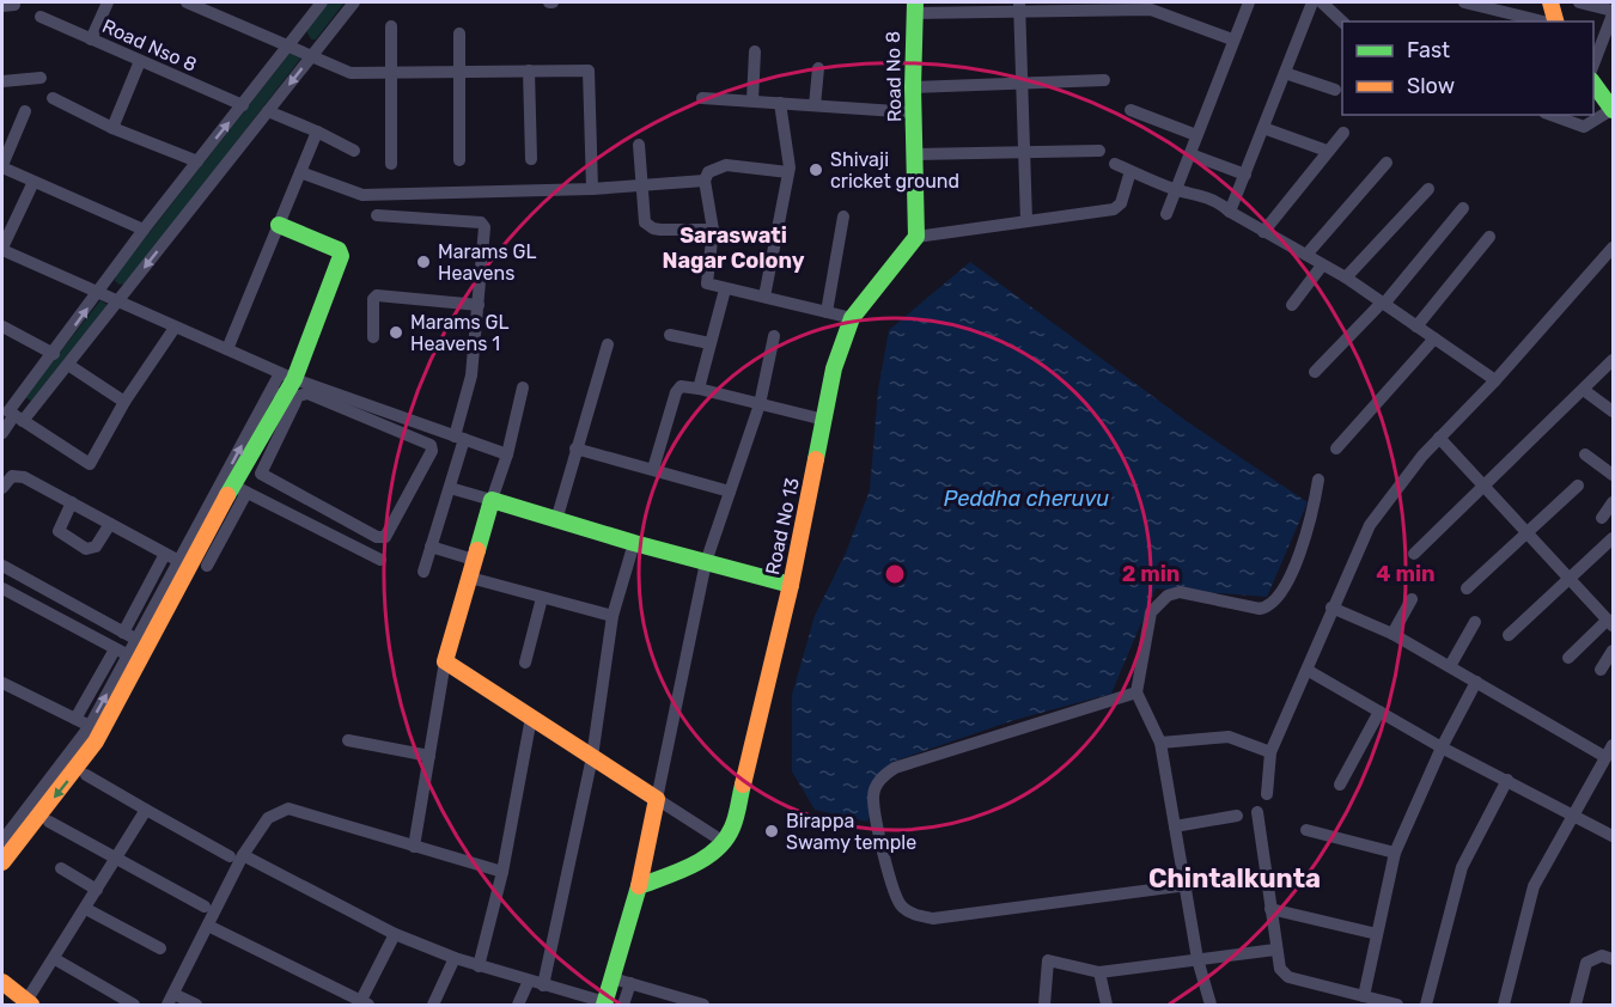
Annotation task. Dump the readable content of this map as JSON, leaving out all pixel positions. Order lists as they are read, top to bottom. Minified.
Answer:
{"streets":{"street":["Road Nso 8","Road No 8","Road No 13"]},"crossings":[["Road No 8","Road No 13"]],"districts":["Saraswati Nagar Colony","Chintalkunta"],"water":["Peddha cheruvu"],"places":["Shivaji cricket ground","Marams GL Heavens","Marams GL Heavens 1","Birappa Swamy temple"],"legend":["Fast","Slow"],"rings":["2 min","4 min"]}
